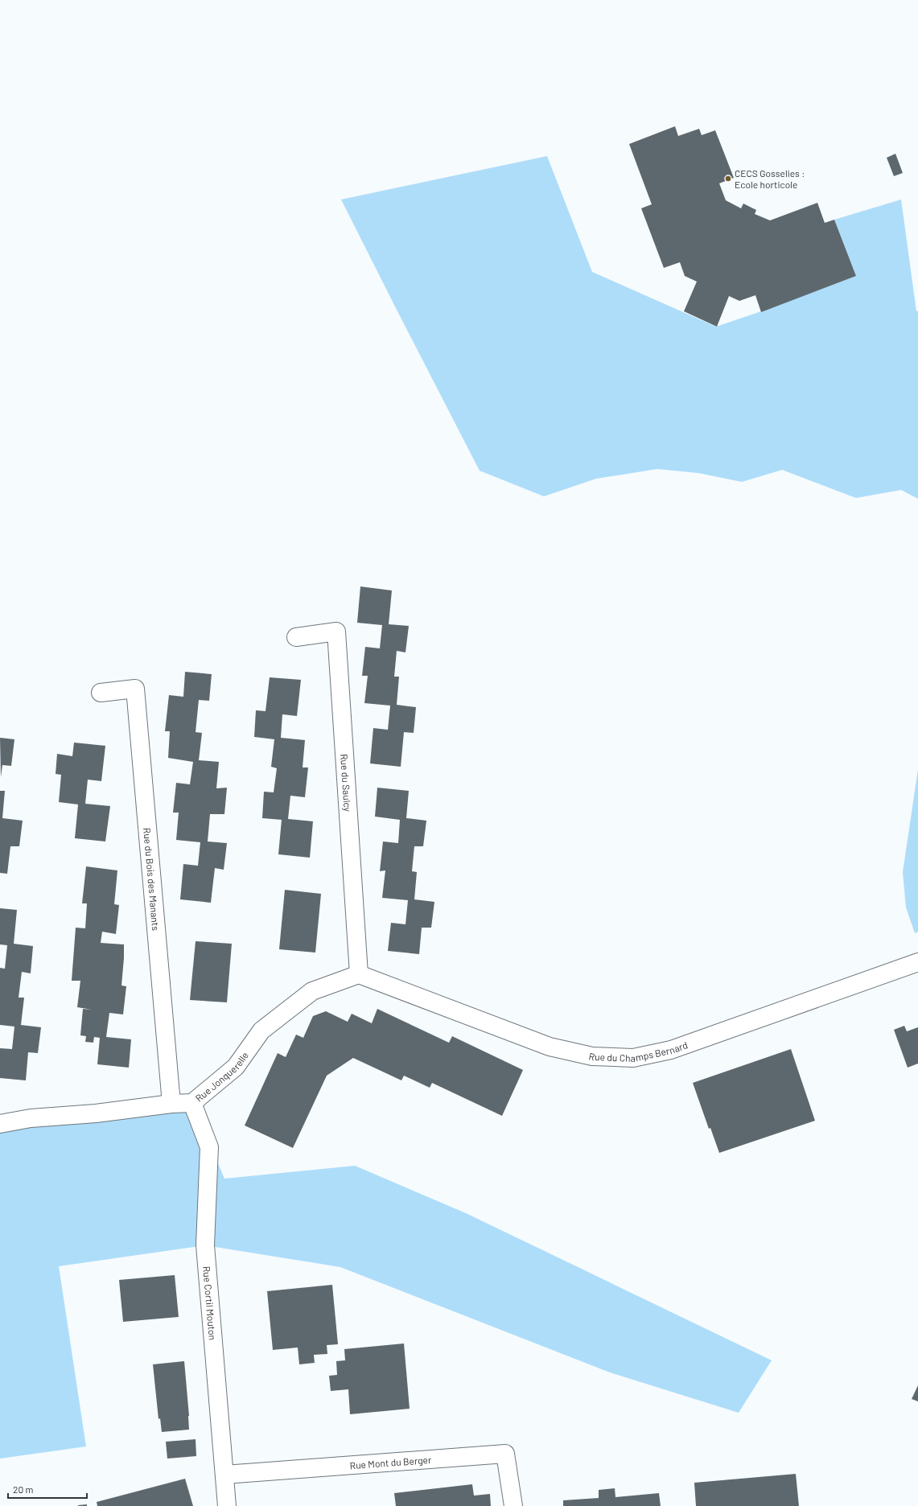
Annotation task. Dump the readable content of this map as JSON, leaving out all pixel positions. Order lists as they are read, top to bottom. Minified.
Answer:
{"streets":{"street":["Rue du Saulcy","Rue du Bois des Manants","Rue du Champs Bernard","Rue Jonquerelle","Rue Cortil Mouton","Rue Mont du Berger"]},"crossings":[["Rue du Saulcy","Rue du Champs Bernard"],["Rue du Saulcy","Rue Jonquerelle"],["Rue du Bois des Manants","Rue Jonquerelle"],["Rue du Champs Bernard","Rue Jonquerelle"],["Rue Jonquerelle","Rue Cortil Mouton"],["Rue Cortil Mouton","Rue Mont du Berger"]],"places":["CECS Gosselies : Ecole horticole"],"scale_bar":"20 m"}
